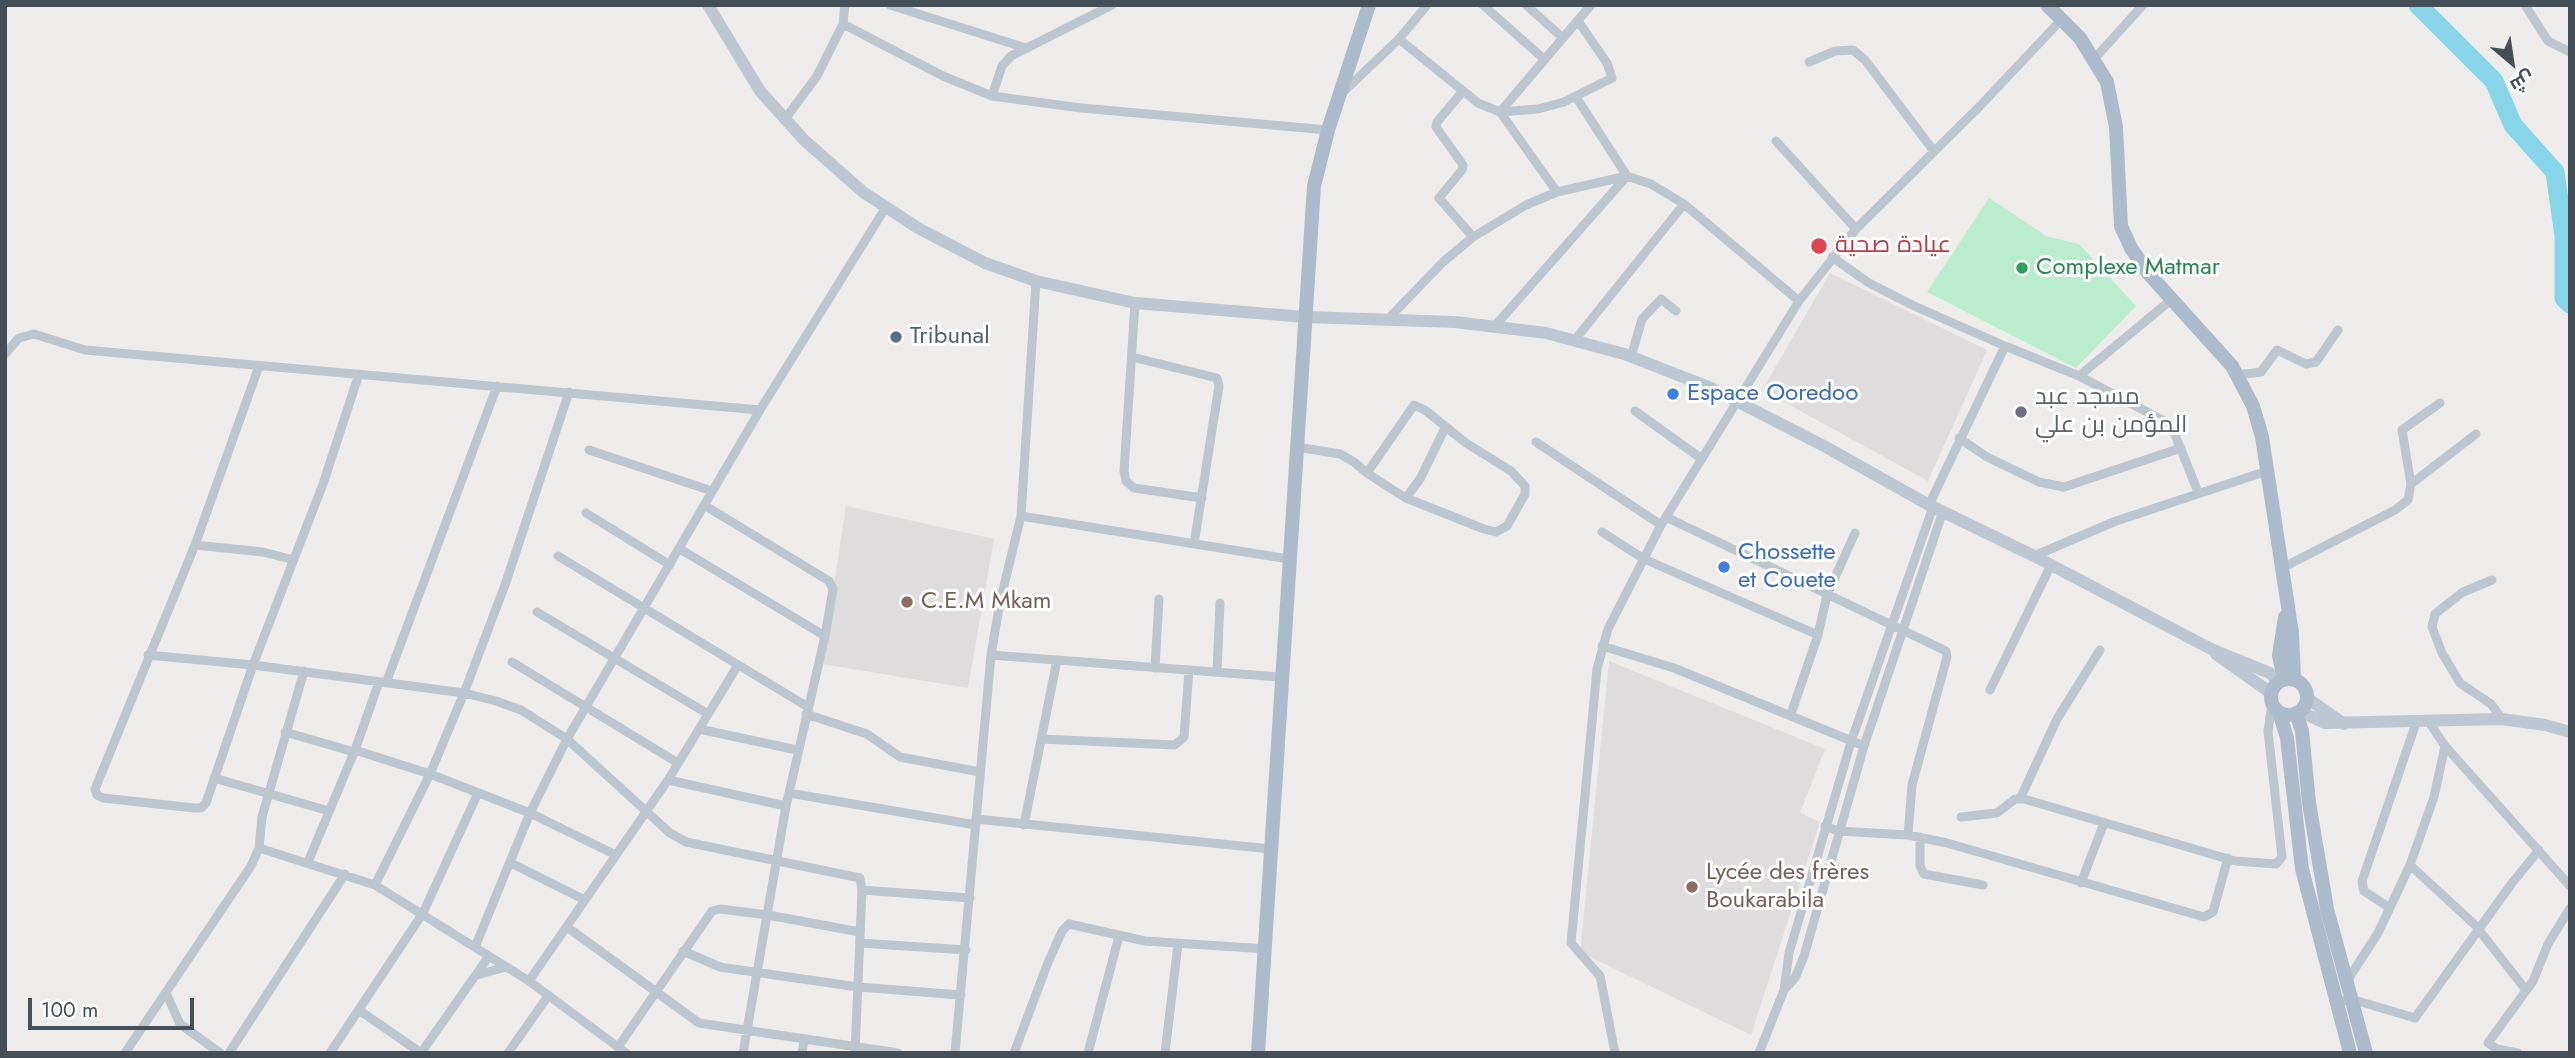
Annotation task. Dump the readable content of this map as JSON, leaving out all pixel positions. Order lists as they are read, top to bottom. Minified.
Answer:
{"places":["عيادة صحية","Complexe Matmar","Tribunal","Espace Ooredoo","مسجد عبد المؤمن بن علي","Chossette et Couete","C.E.M Mkam","Lycée des frères Boukarabila"],"scale_bar":"100 m","north":"bottom right"}
